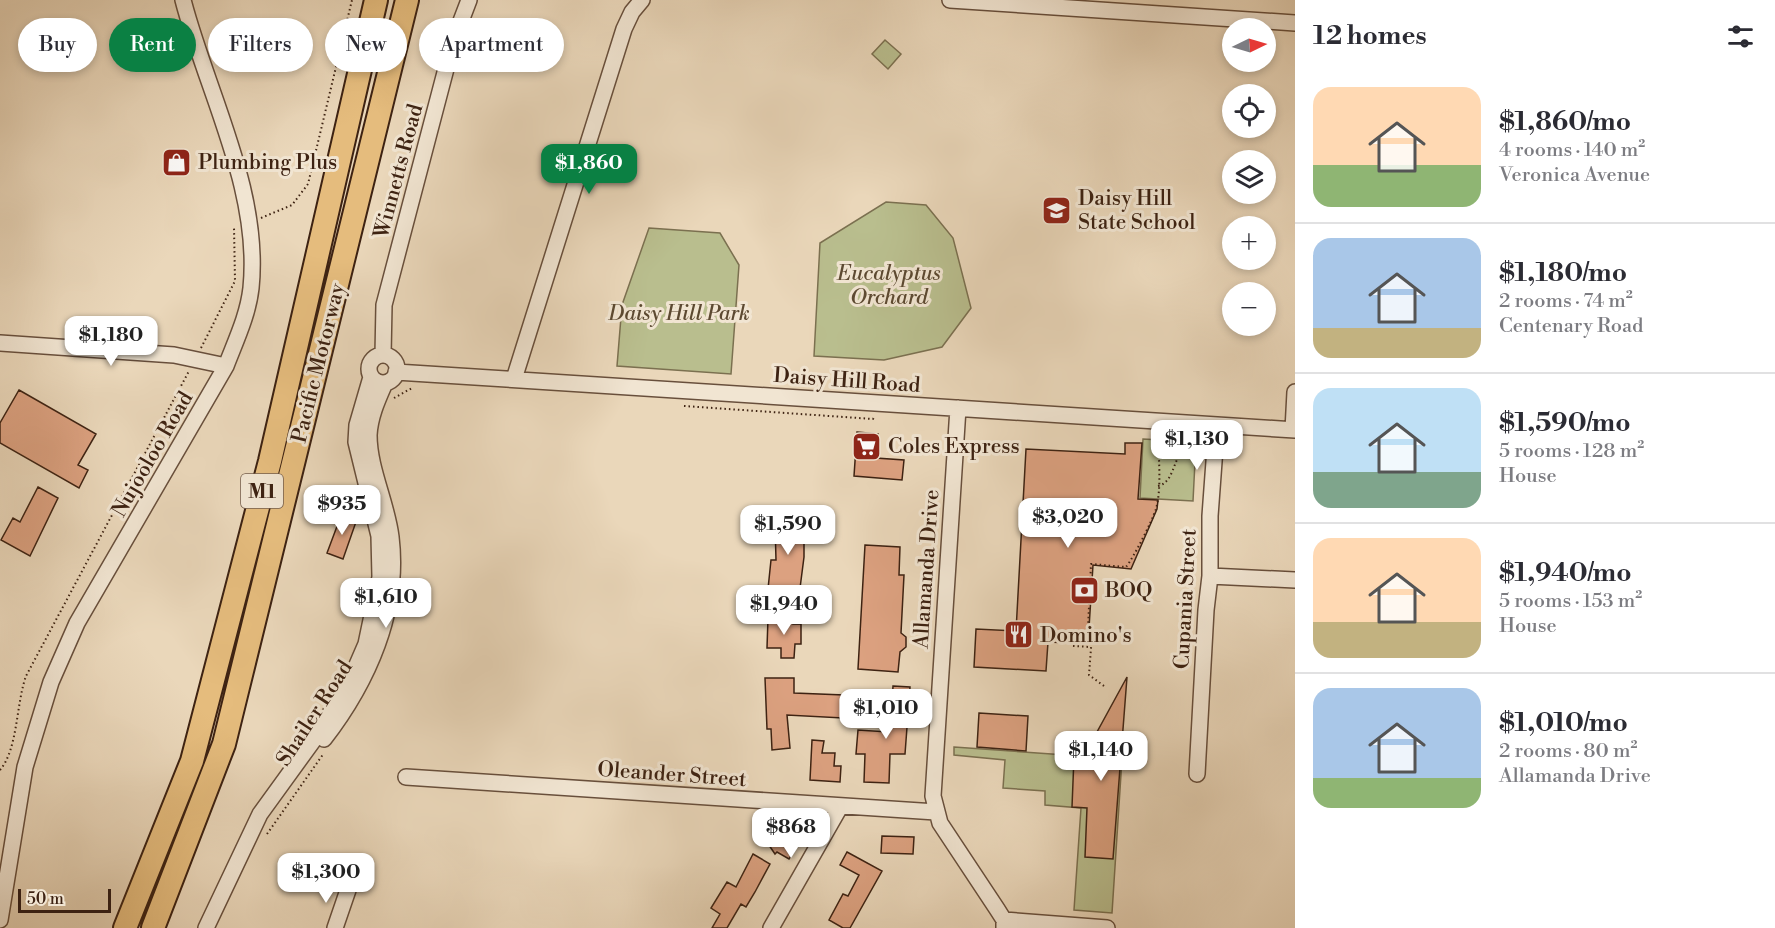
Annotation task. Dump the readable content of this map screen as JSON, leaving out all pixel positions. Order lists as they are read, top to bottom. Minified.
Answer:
{"streets":{"highway":["Pacific Motorway","M1"],"street":["Winnetts Road","Daisy Hill Road","Nujooloo Road","Allamanda Drive","Cupania Street","Shailer Road","Oleander Street"]},"crossings":[["Winnetts Road","Shailer Road"],["Daisy Hill Road","Allamanda Drive"],["Daisy Hill Road","Cupania Street"],["Daisy Hill Road","Shailer Road"],["Allamanda Drive","Oleander Street"]],"parks":["Eucalyptus Orchard","Daisy Hill Park"],"places":{"shop":["Plumbing Plus"],"school or university":["Daisy Hill State School"],"supermarket":["Coles Express"],"bank":["BOQ"],"restaurant":["Domino's"]},"scale_bar":"50 m","north":"right","page":{"heading":"12 homes","map_buttons":["+","−"],"chip":["Buy","Rent","Filters","New","Apartment"],"list":[{"name":"$1,860/mo","note":"4 rooms · 140 m² · Veronica Avenue"},{"name":"$1,180/mo","note":"2 rooms · 74 m² · Centenary Road"},{"name":"$1,590/mo","note":"5 rooms · 128 m² · House"},{"name":"$1,940/mo","note":"5 rooms · 153 m² · House"},{"name":"$1,010/mo","note":"2 rooms · 80 m² · Allamanda Drive"}],"price":["$1,860","$1,180","$1,130","$935","$3,020","$1,590","$1,610","$1,940","$1,010","$1,140","$868","$1,300"],"scale":"50 m"}}
